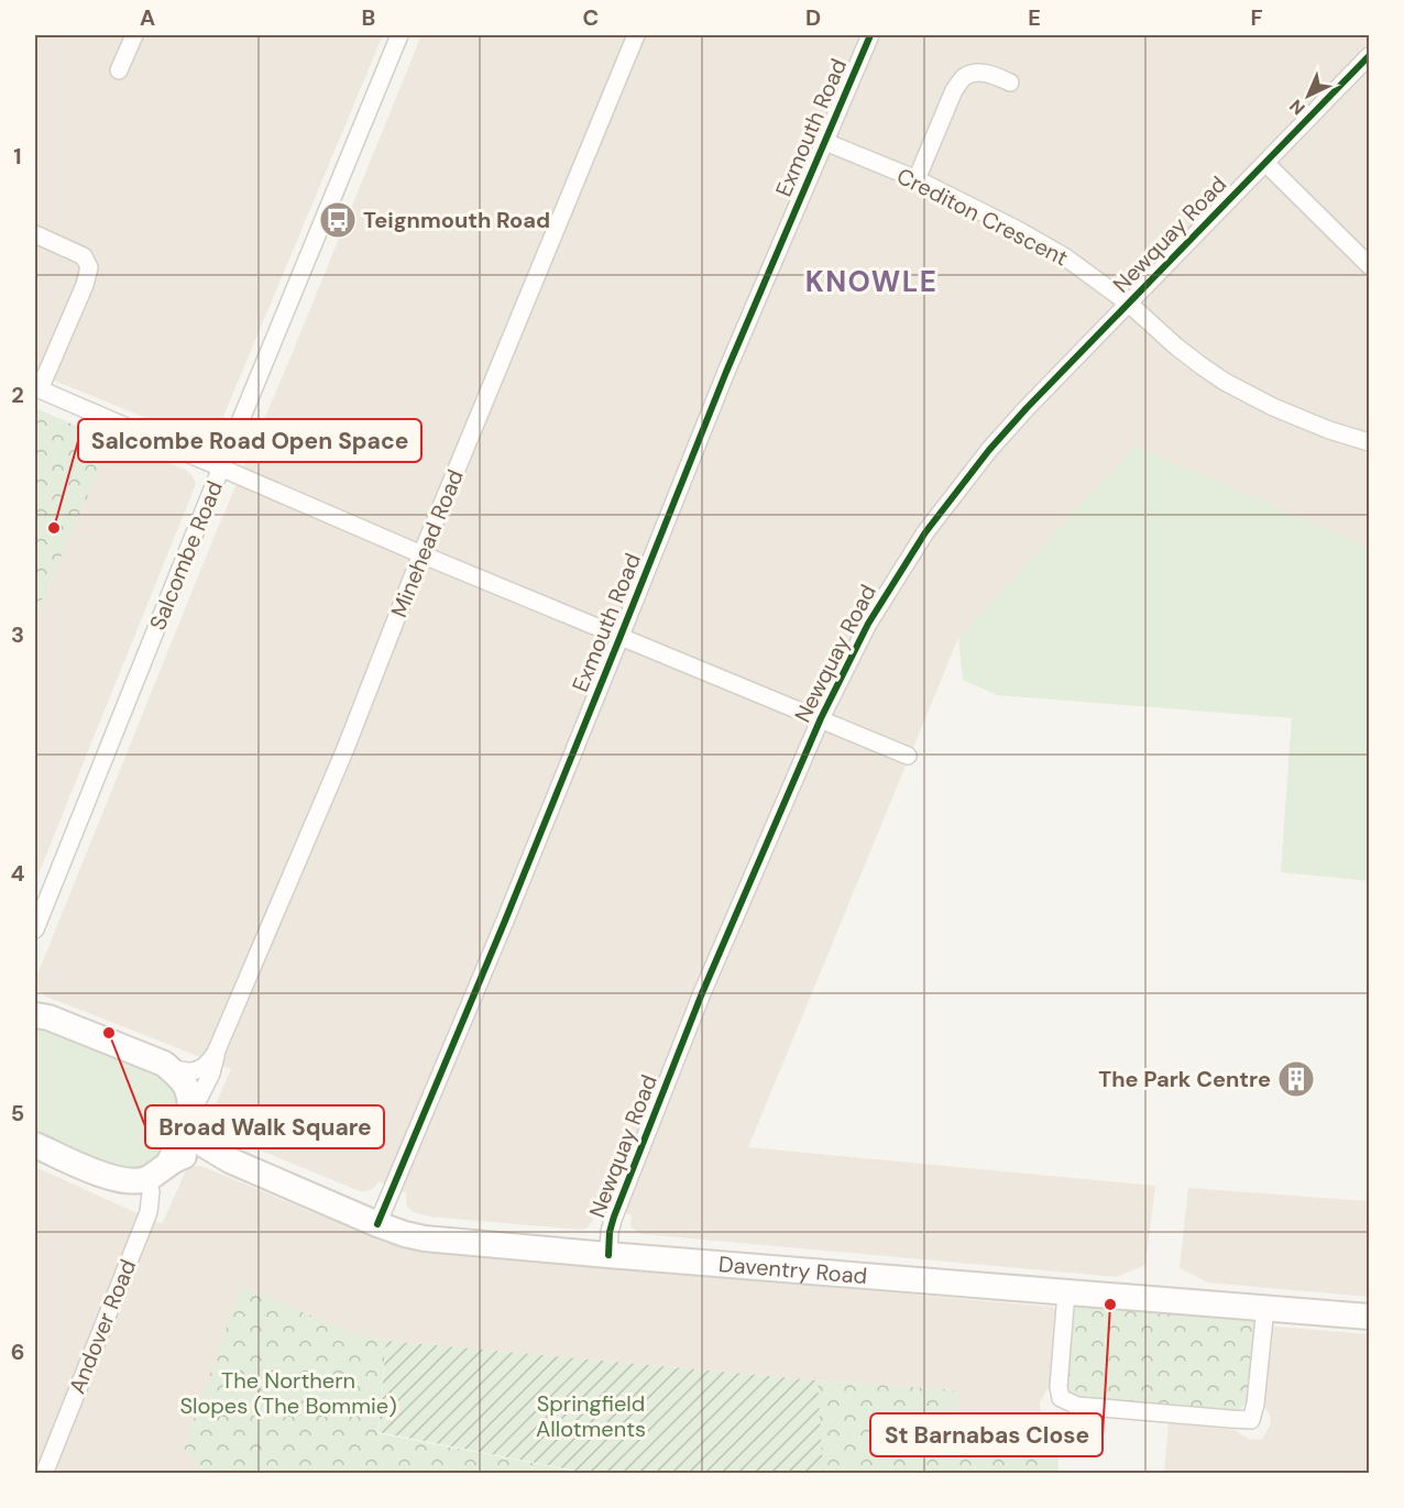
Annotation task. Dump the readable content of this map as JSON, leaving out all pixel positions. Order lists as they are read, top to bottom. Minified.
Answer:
{"streets":{"street":["Exmouth Road","Crediton Crescent","Newquay Road","Minehead Road","Salcombe Road","Daventry Road","Andover Road"]},"crossings":[["Exmouth Road","Crediton Crescent"],["Exmouth Road","Daventry Road"],["Crediton Crescent","Newquay Road"],["Newquay Road","Daventry Road"],["Minehead Road","Daventry Road"]],"districts":["KNOWLE"],"parks":["The Northern Slopes (The Bommie)","Springfield Allotments"],"places":{"bus stop":["Teignmouth Road"],"other":["Salcombe Road Open Space","Broad Walk Square","St Barnabas Close"],"building":["The Park Centre"]},"north":"bottom left","grid":{"columns":["A","B","C","D","E","F"],"rows":["1","2","3","4","5","6"]}}
